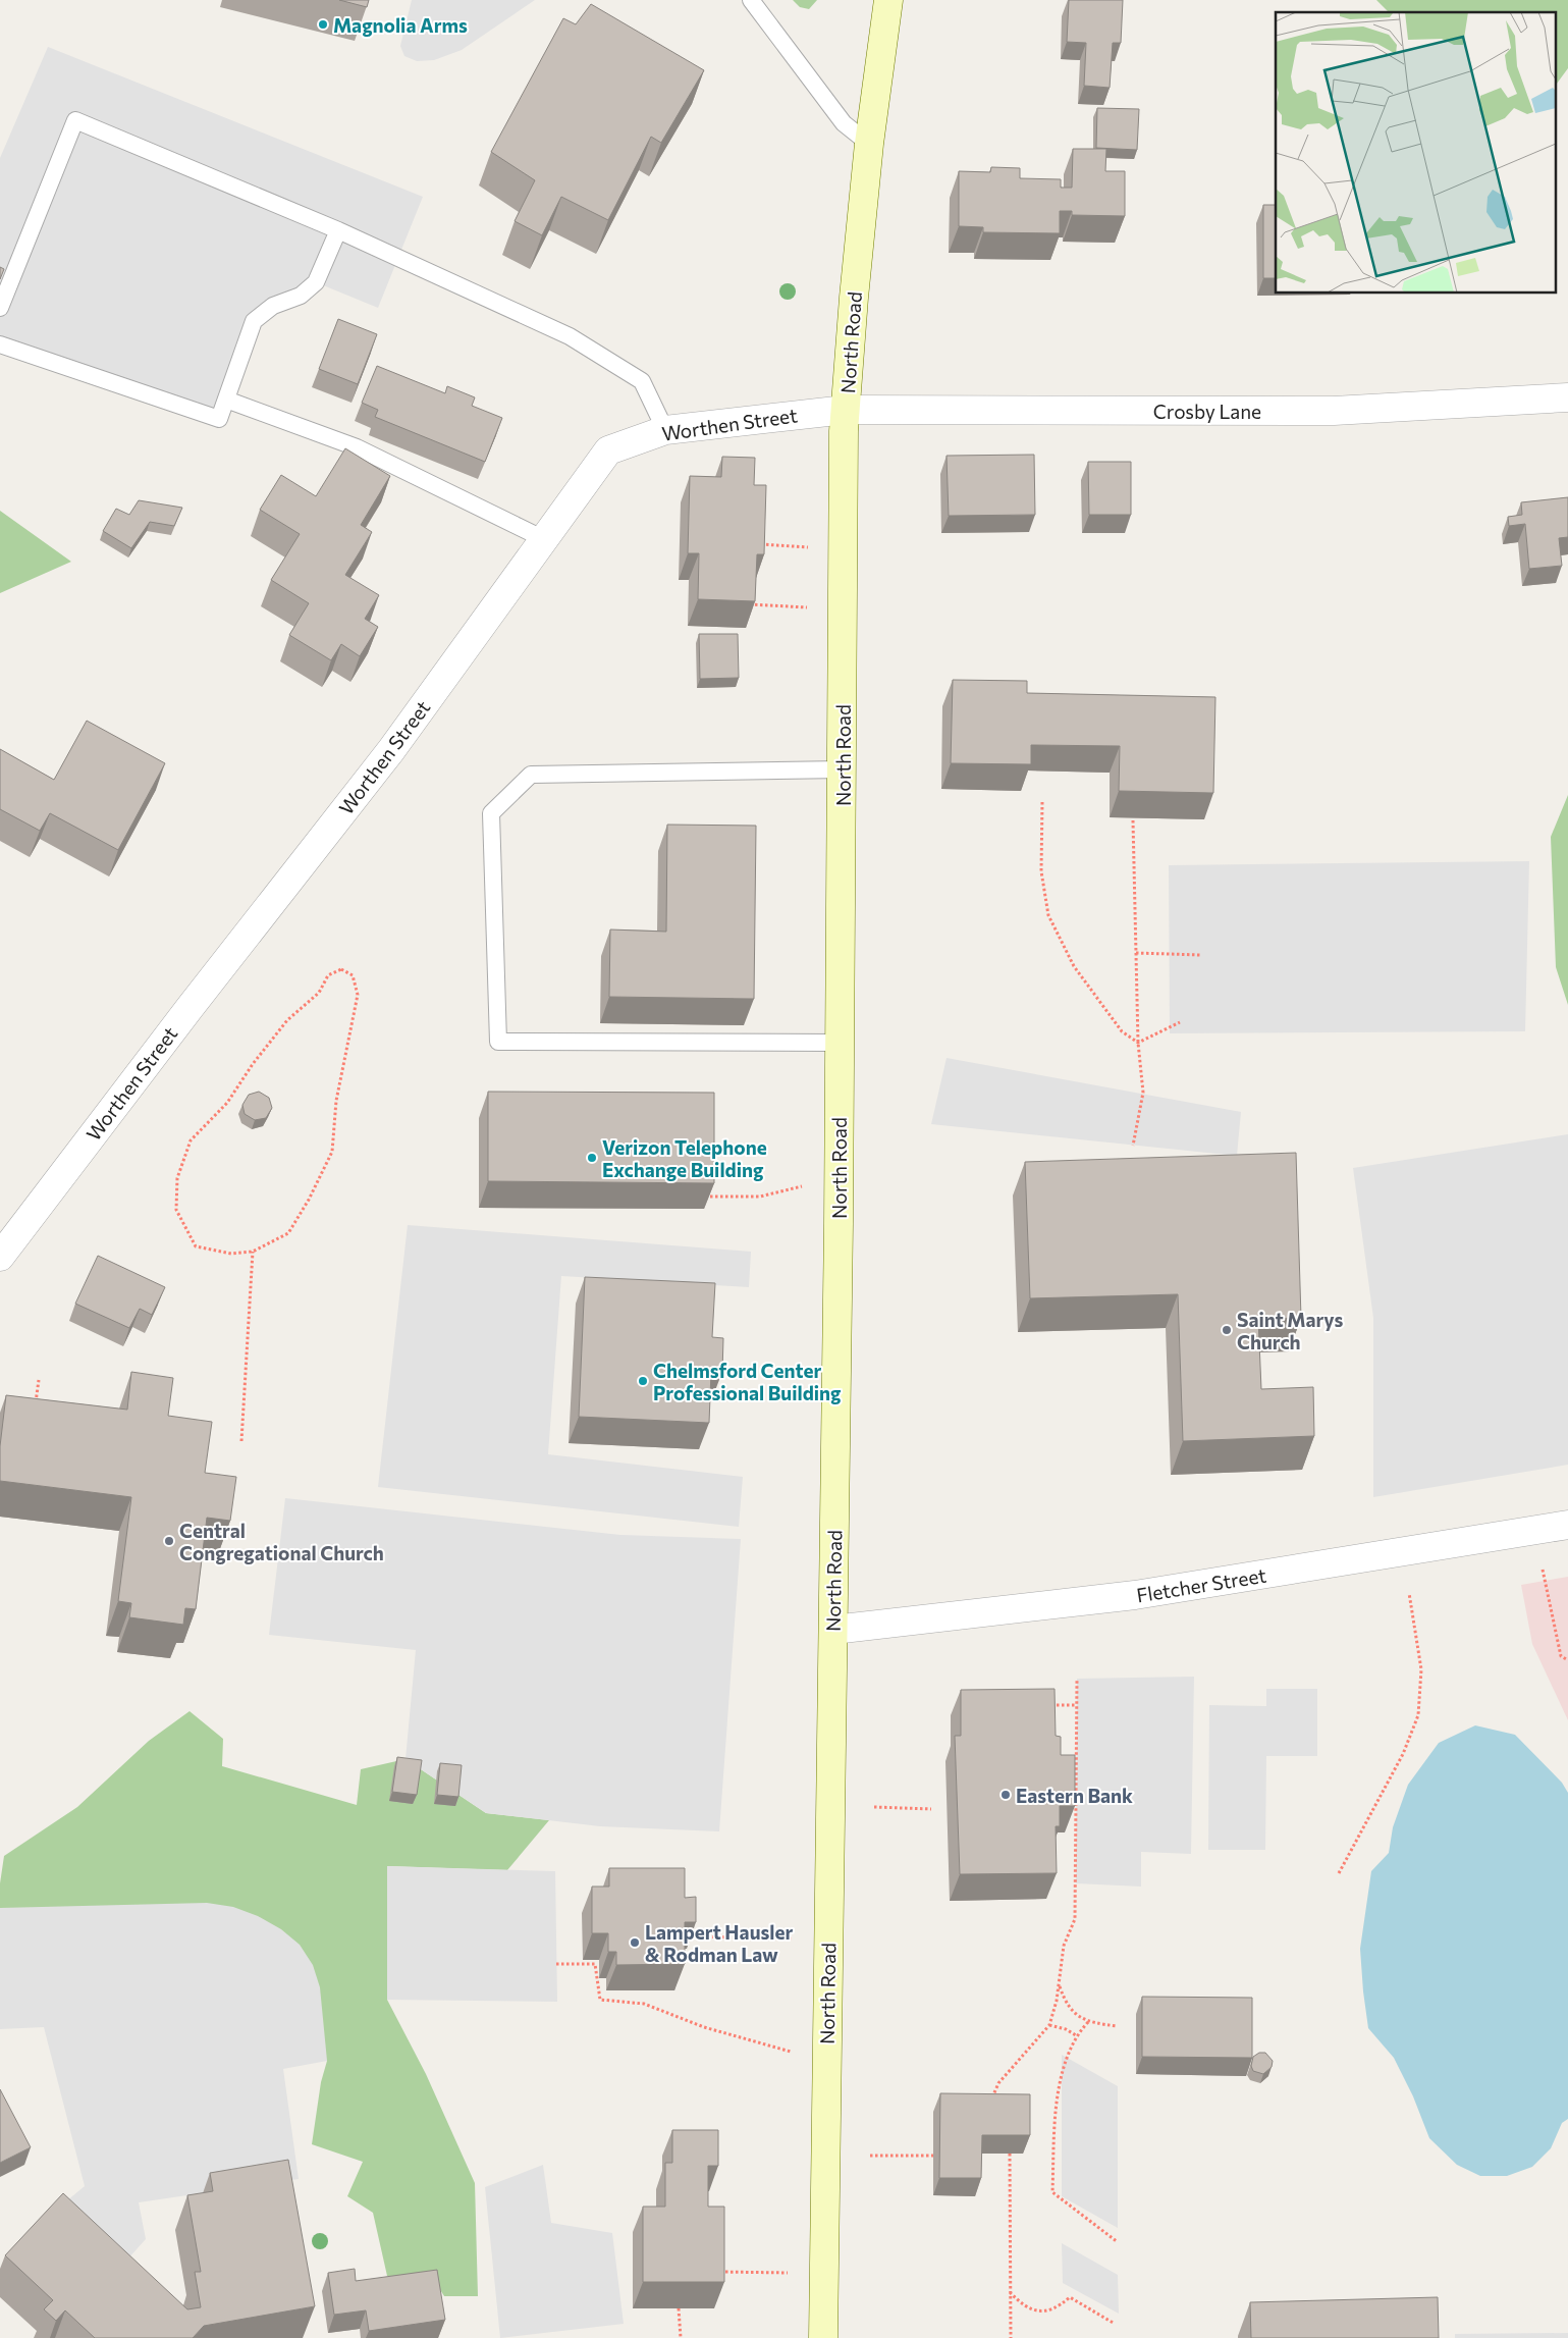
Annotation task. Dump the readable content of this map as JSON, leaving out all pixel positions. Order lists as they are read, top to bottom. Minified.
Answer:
{"streets":{"main road":["North Road"],"street":["Crosby Lane","Worthen Street","Fletcher Street"]},"crossings":[["North Road","Crosby Lane"],["North Road","Worthen Street"],["North Road","Fletcher Street"],["Crosby Lane","Worthen Street"]],"places":["Magnolia Arms","Verizon Telephone Exchange Building","Saint Marys Church","Chelmsford Center Professional Building","Central Congregational Church","Eastern Bank","Lampert Hausler & Rodman Law"]}
